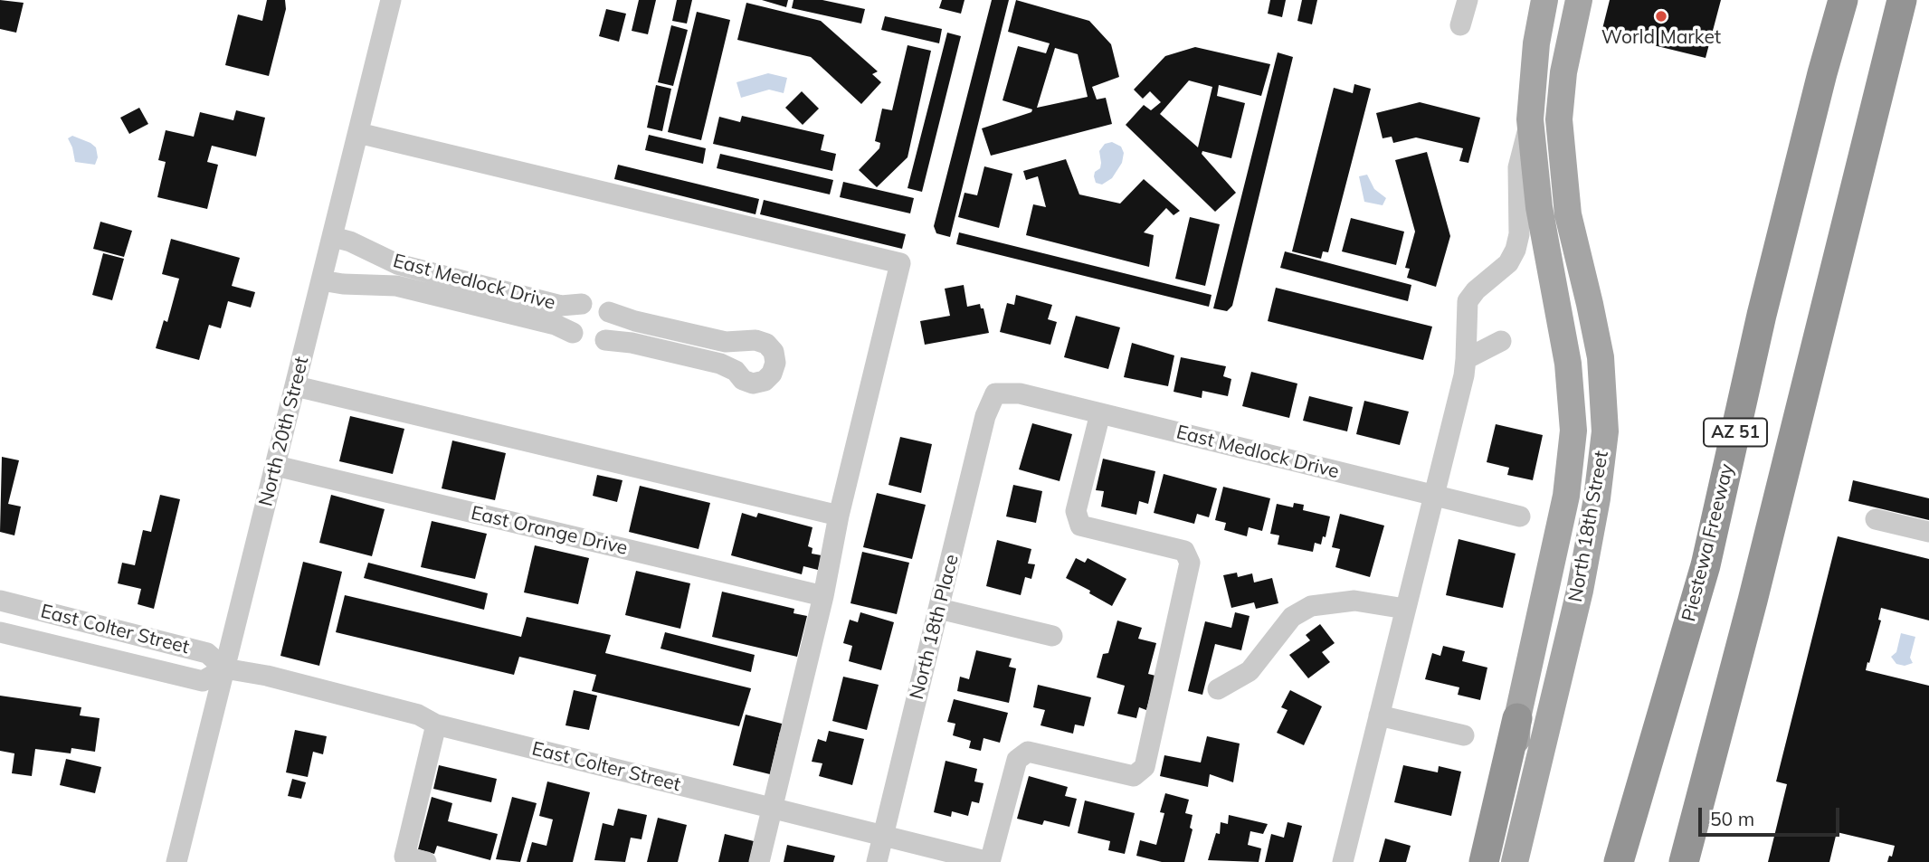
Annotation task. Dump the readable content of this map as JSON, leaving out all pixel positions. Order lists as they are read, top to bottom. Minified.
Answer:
{"streets":{"highway":["AZ 51","Piestewa Freeway"],"main road":["North 18th Street"],"street":["East Medlock Drive","North 20th Street","East Orange Drive","North 18th Place","East Colter Street"]},"crossings":[["East Medlock Drive","North 20th Street"],["East Medlock Drive","North 18th Street"],["East Medlock Drive","North 18th Place"],["North 20th Street","East Orange Drive"],["North 20th Street","East Colter Street"],["North 18th Place","East Colter Street"]],"places":["World Market"],"scale_bar":"50 m"}
